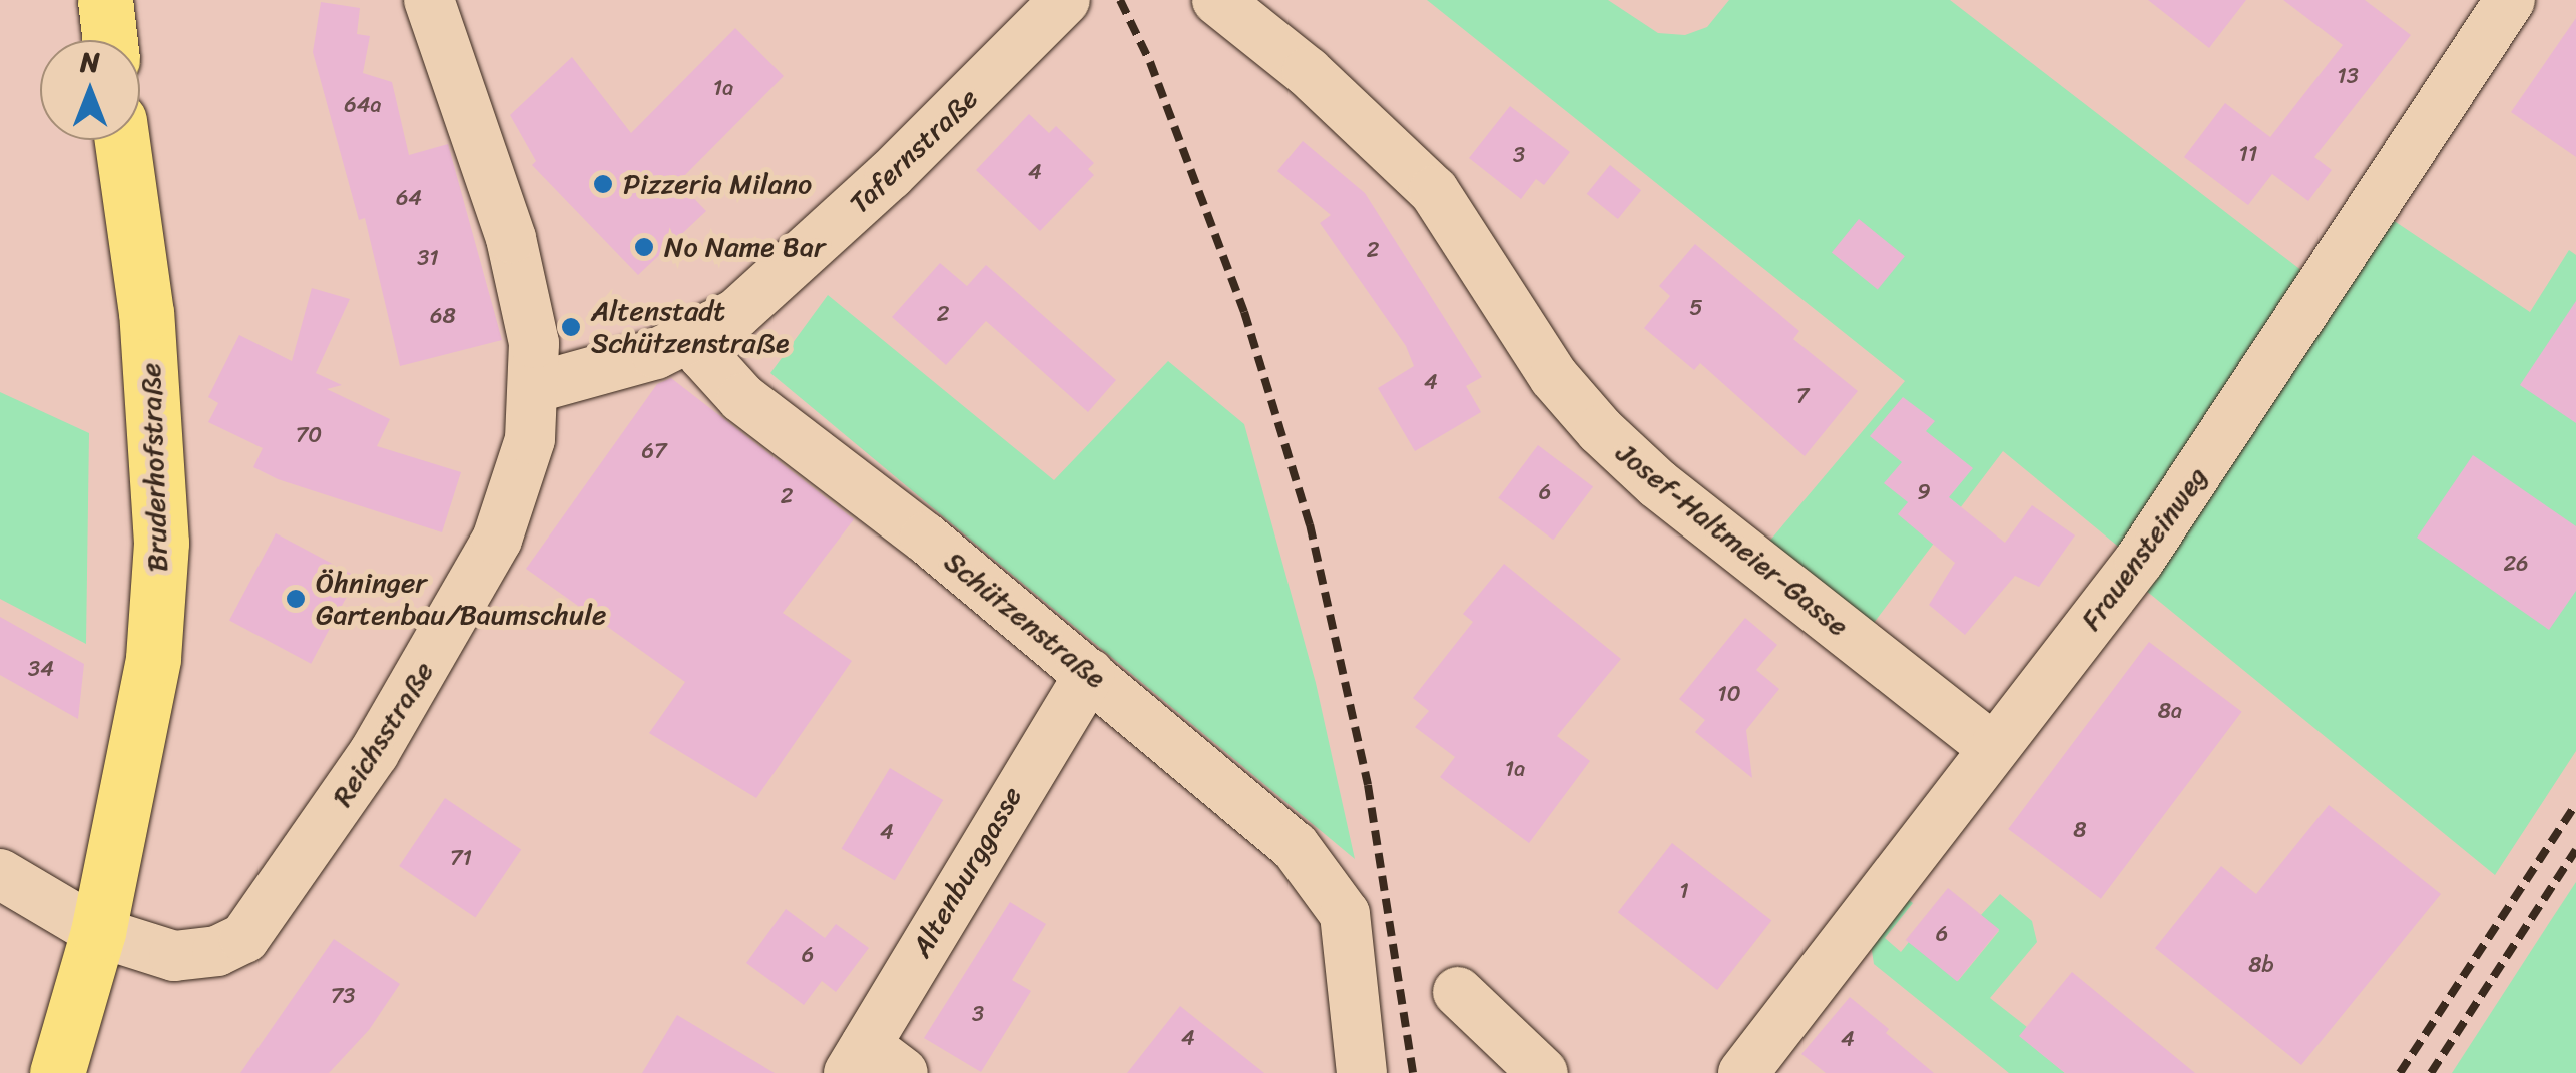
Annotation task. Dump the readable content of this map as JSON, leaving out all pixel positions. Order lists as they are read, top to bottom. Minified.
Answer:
{"streets":{"main road":["Bruderhofstraße"],"street":["Tafernstraße","Josef-Haltmeier-Gasse","Frauensteinweg","Schützenstraße","Reichsstraße","Altenburggasse"]},"crossings":[["Tafernstraße","Schützenstraße"],["Tafernstraße","Reichsstraße"],["Bruderhofstraße","Reichsstraße"],["Josef-Haltmeier-Gasse","Frauensteinweg"],["Schützenstraße","Altenburggasse"]],"places":["Pizzeria Milano","No Name Bar","Altenstadt Schützenstraße","Öhninger Gartenbau/Baumschule"],"house_numbers":["13","1a","64a","11","3","4","64","2","31","5","2","68","4","7","70","67","6","9","2","26","34","10","8a","1a","8","4","71","1","6","6","8b","73","3","4","4"],"north":"top"}
